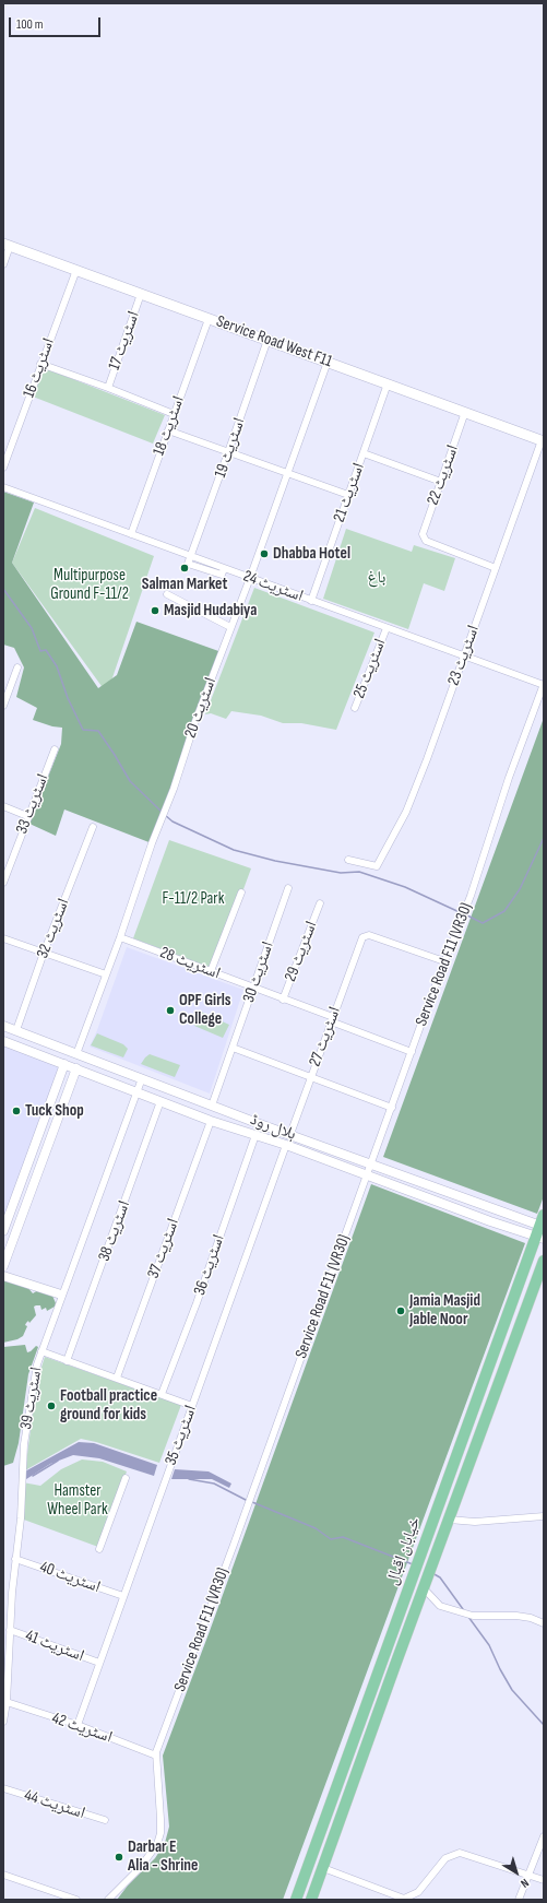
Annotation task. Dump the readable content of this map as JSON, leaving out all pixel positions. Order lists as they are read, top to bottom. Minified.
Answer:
{"streets":{"main road":["Service Road West F11","خیابان اقبال"],"street":["اسٹریٹ 17","اسٹریٹ 16","اسٹریٹ 18","اسٹریٹ 19","اسٹریٹ 22","اسٹریٹ 21","اسٹریٹ 24","اسٹریٹ 23","اسٹریٹ 25","اسٹریٹ 20","اسٹریٹ 33","اسٹریٹ 32","اسٹریٹ 29","اسٹریٹ 28","Service Road F11 (VR30)","اسٹریٹ 30","اسٹریٹ 27","ہلال روڈ","اسٹریٹ 38","اسٹریٹ 37","اسٹریٹ 36","اسٹریٹ 39","اسٹریٹ 35","اسٹریٹ 40","اسٹریٹ 41","اسٹریٹ 42","اسٹریٹ 44"]},"crossings":[["اسٹریٹ 17","Service Road West F11"],["Service Road West F11","اسٹریٹ 16"],["Service Road West F11","اسٹریٹ 18"],["Service Road West F11","اسٹریٹ 19"],["Service Road West F11","اسٹریٹ 22"],["Service Road West F11","اسٹریٹ 21"],["Service Road West F11","اسٹریٹ 23"],["Service Road West F11","اسٹریٹ 20"],["اسٹریٹ 18","اسٹریٹ 24"],["اسٹریٹ 19","اسٹریٹ 24"],["اسٹریٹ 22","اسٹریٹ 23"],["اسٹریٹ 21","اسٹریٹ 24"],["اسٹریٹ 24","اسٹریٹ 23"],["اسٹریٹ 24","اسٹریٹ 25"],["اسٹریٹ 24","اسٹریٹ 20"],["اسٹریٹ 24","Service Road F11 (VR30)"],["اسٹریٹ 20","اسٹریٹ 28"],["اسٹریٹ 20","ہلال روڈ"],["اسٹریٹ 32","ہلال روڈ"],["اسٹریٹ 29","اسٹریٹ 28"],["اسٹریٹ 28","Service Road F11 (VR30)"],["اسٹریٹ 28","اسٹریٹ 30"],["اسٹریٹ 28","اسٹریٹ 27"],["Service Road F11 (VR30)","اسٹریٹ 27"],["Service Road F11 (VR30)","ہلال روڈ"],["Service Road F11 (VR30)","اسٹریٹ 42"],["اسٹریٹ 30","ہلال روڈ"],["اسٹریٹ 27","ہلال روڈ"],["ہلال روڈ","اسٹریٹ 38"],["ہلال روڈ","اسٹریٹ 37"],["ہلال روڈ","اسٹریٹ 36"],["ہلال روڈ","اسٹریٹ 39"],["ہلال روڈ","اسٹریٹ 35"],["ہلال روڈ","خیابان اقبال"],["اسٹریٹ 39","اسٹریٹ 40"],["اسٹریٹ 39","اسٹریٹ 41"],["اسٹریٹ 39","اسٹریٹ 42"],["اسٹریٹ 35","اسٹریٹ 40"],["اسٹریٹ 35","اسٹریٹ 41"],["اسٹریٹ 35","اسٹریٹ 42"]],"parks":["Multipurpose Ground F-11/2","باغ","F-11/2 Park","Hamster Wheel Park"],"places":["Dhabba Hotel","Salman Market","Masjid Hudabiya","OPF Girls College","Tuck Shop","Jamia Masjid Jable Noor","Football practice ground for kids","Darbar E Alia - Shrine"],"scale_bar":"100 m","north":"bottom right"}
